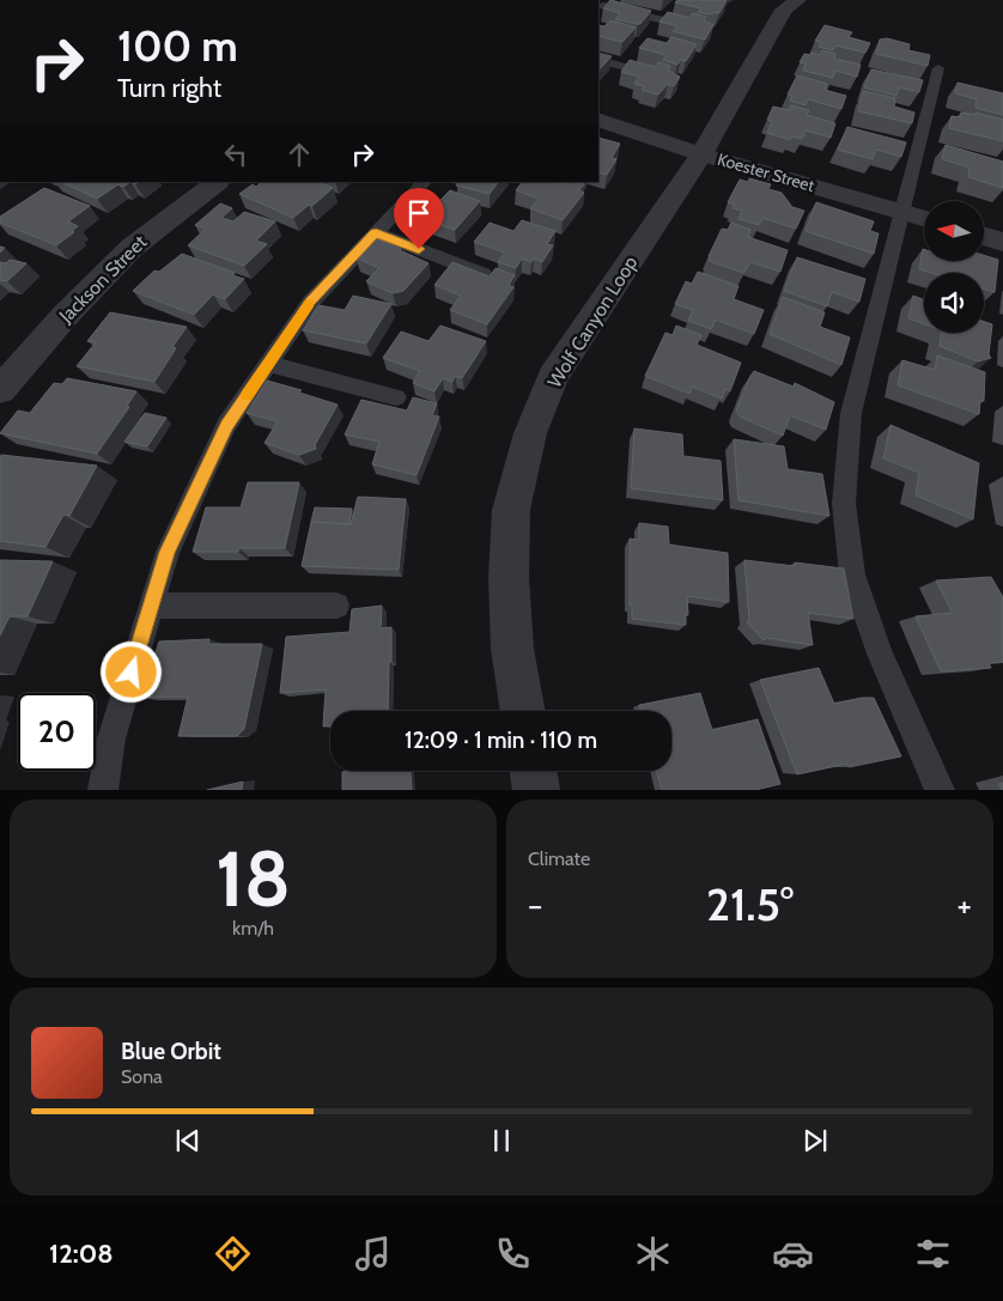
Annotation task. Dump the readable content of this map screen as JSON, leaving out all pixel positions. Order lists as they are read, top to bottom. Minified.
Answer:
{"streets":{"street":["Koester Street","Jackson Street","Wolf Canyon Loop"]},"crossings":[["Koester Street","Wolf Canyon Loop"]],"north":"left","page":{"turn":["100 m","Turn right"],"limit":"20","trip":"12:09 · 1 min · 110 m","tile":[["18","km/h"],"Climate"],"heat":["−","21.5°","+"],"song":["Blue Orbit","Sona"],"tabs":"12:08"}}
